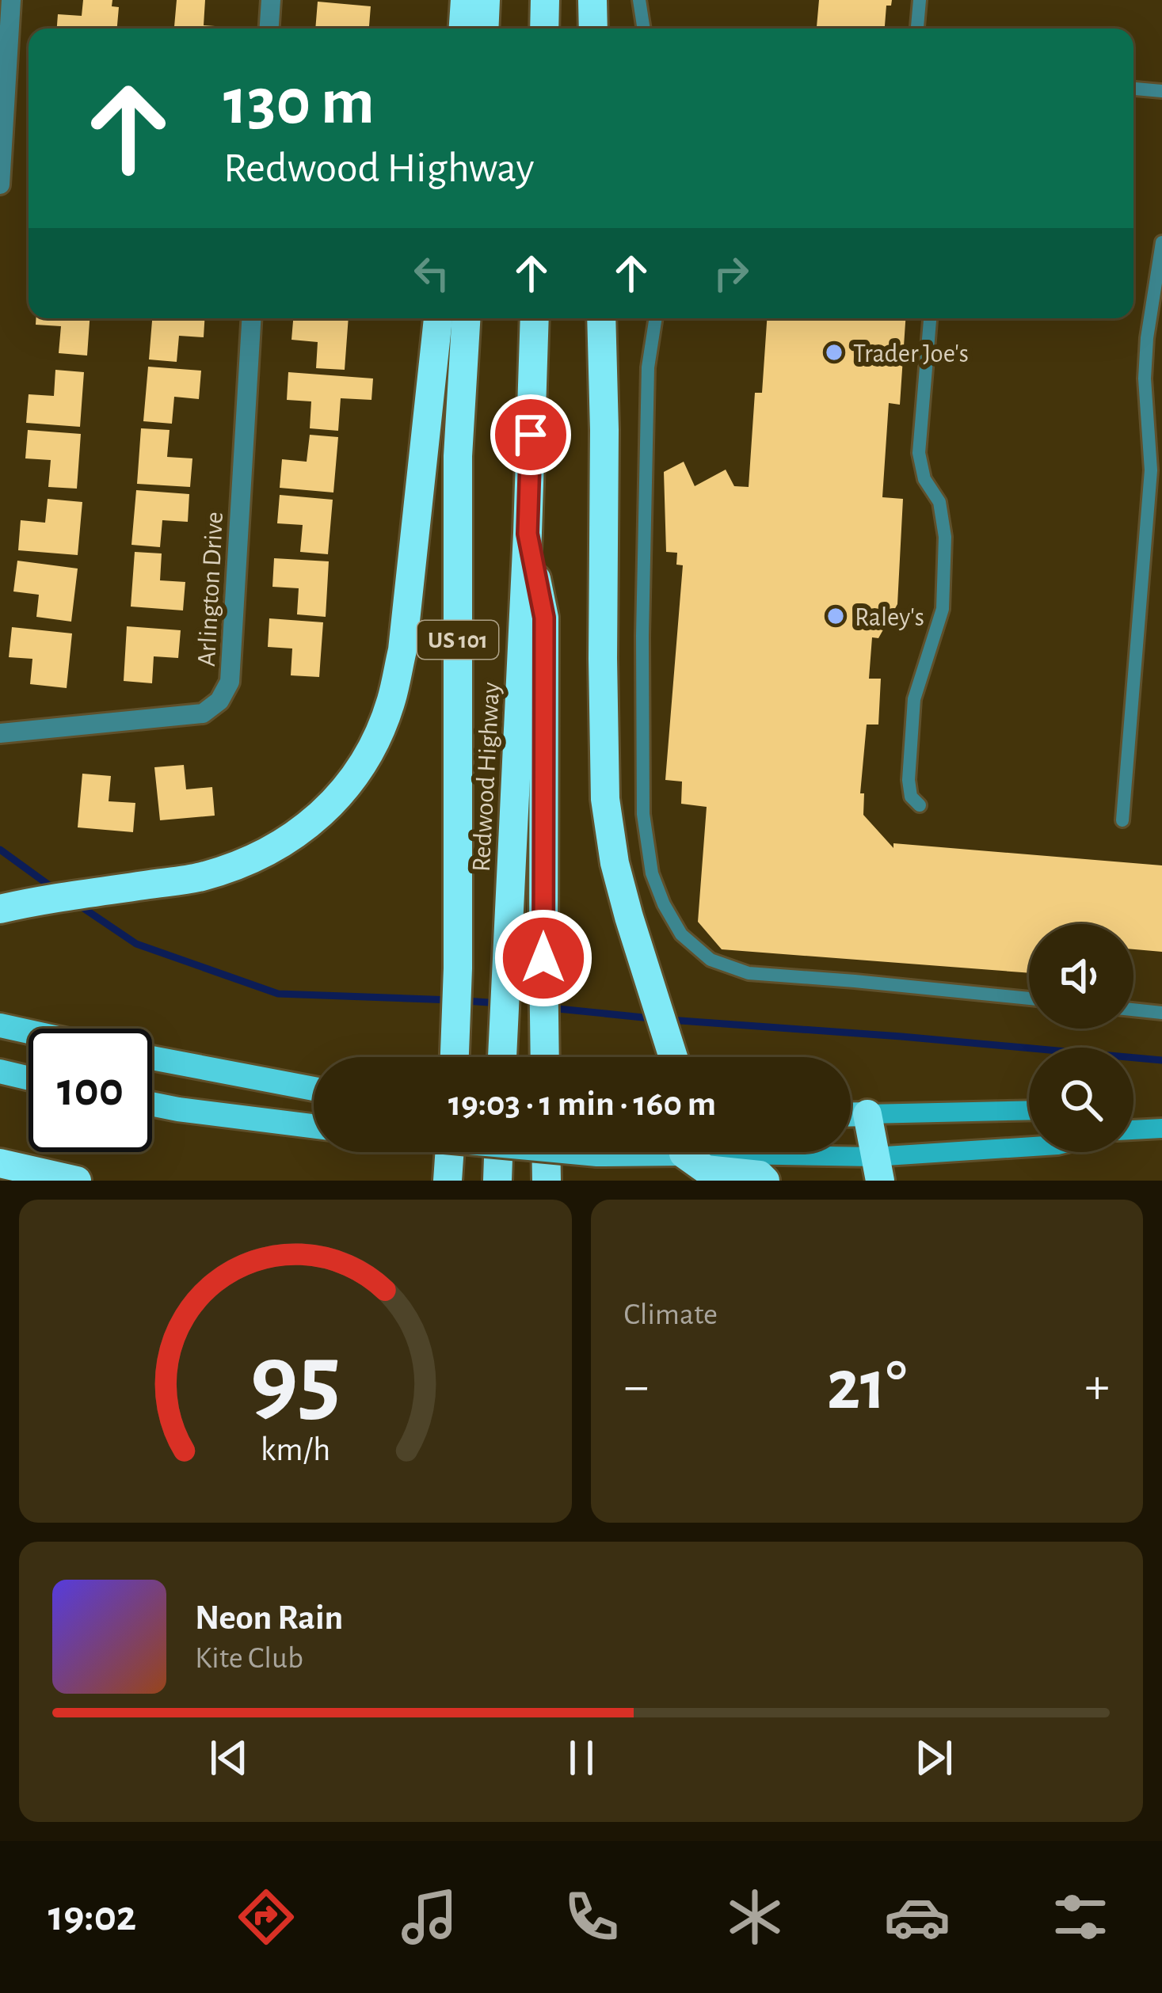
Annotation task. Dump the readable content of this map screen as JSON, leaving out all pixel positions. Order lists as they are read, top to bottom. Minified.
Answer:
{"streets":{"highway":["US 101","Redwood Highway"],"street":["Arlington Drive"]},"places":["Trader Joe's","Raley's"],"page":{"turn":["130 m","Redwood Highway"],"limit":"100","trip":"19:03 · 1 min · 160 m","tile":"Climate","heat":["−","21°","+"],"song":["Neon Rain","Kite Club"],"tabs":"19:02","gauge":["95","km/h"]}}
